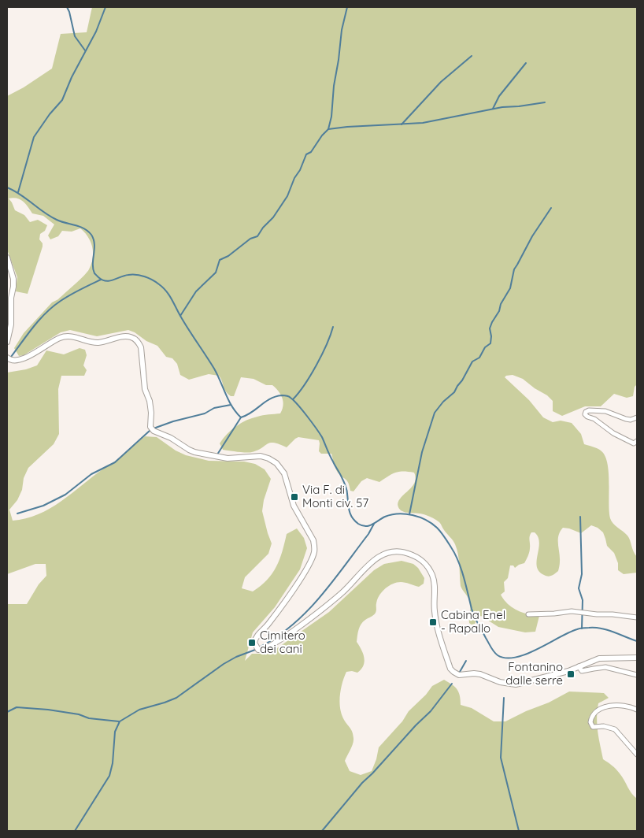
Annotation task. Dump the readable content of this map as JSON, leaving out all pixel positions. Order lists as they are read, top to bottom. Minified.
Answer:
{"places":{"transit":["Via F. di Monti civ. 57","Cabina Enel - Rapallo","Cimitero dei cani","Fontanino dalle serre"]}}
